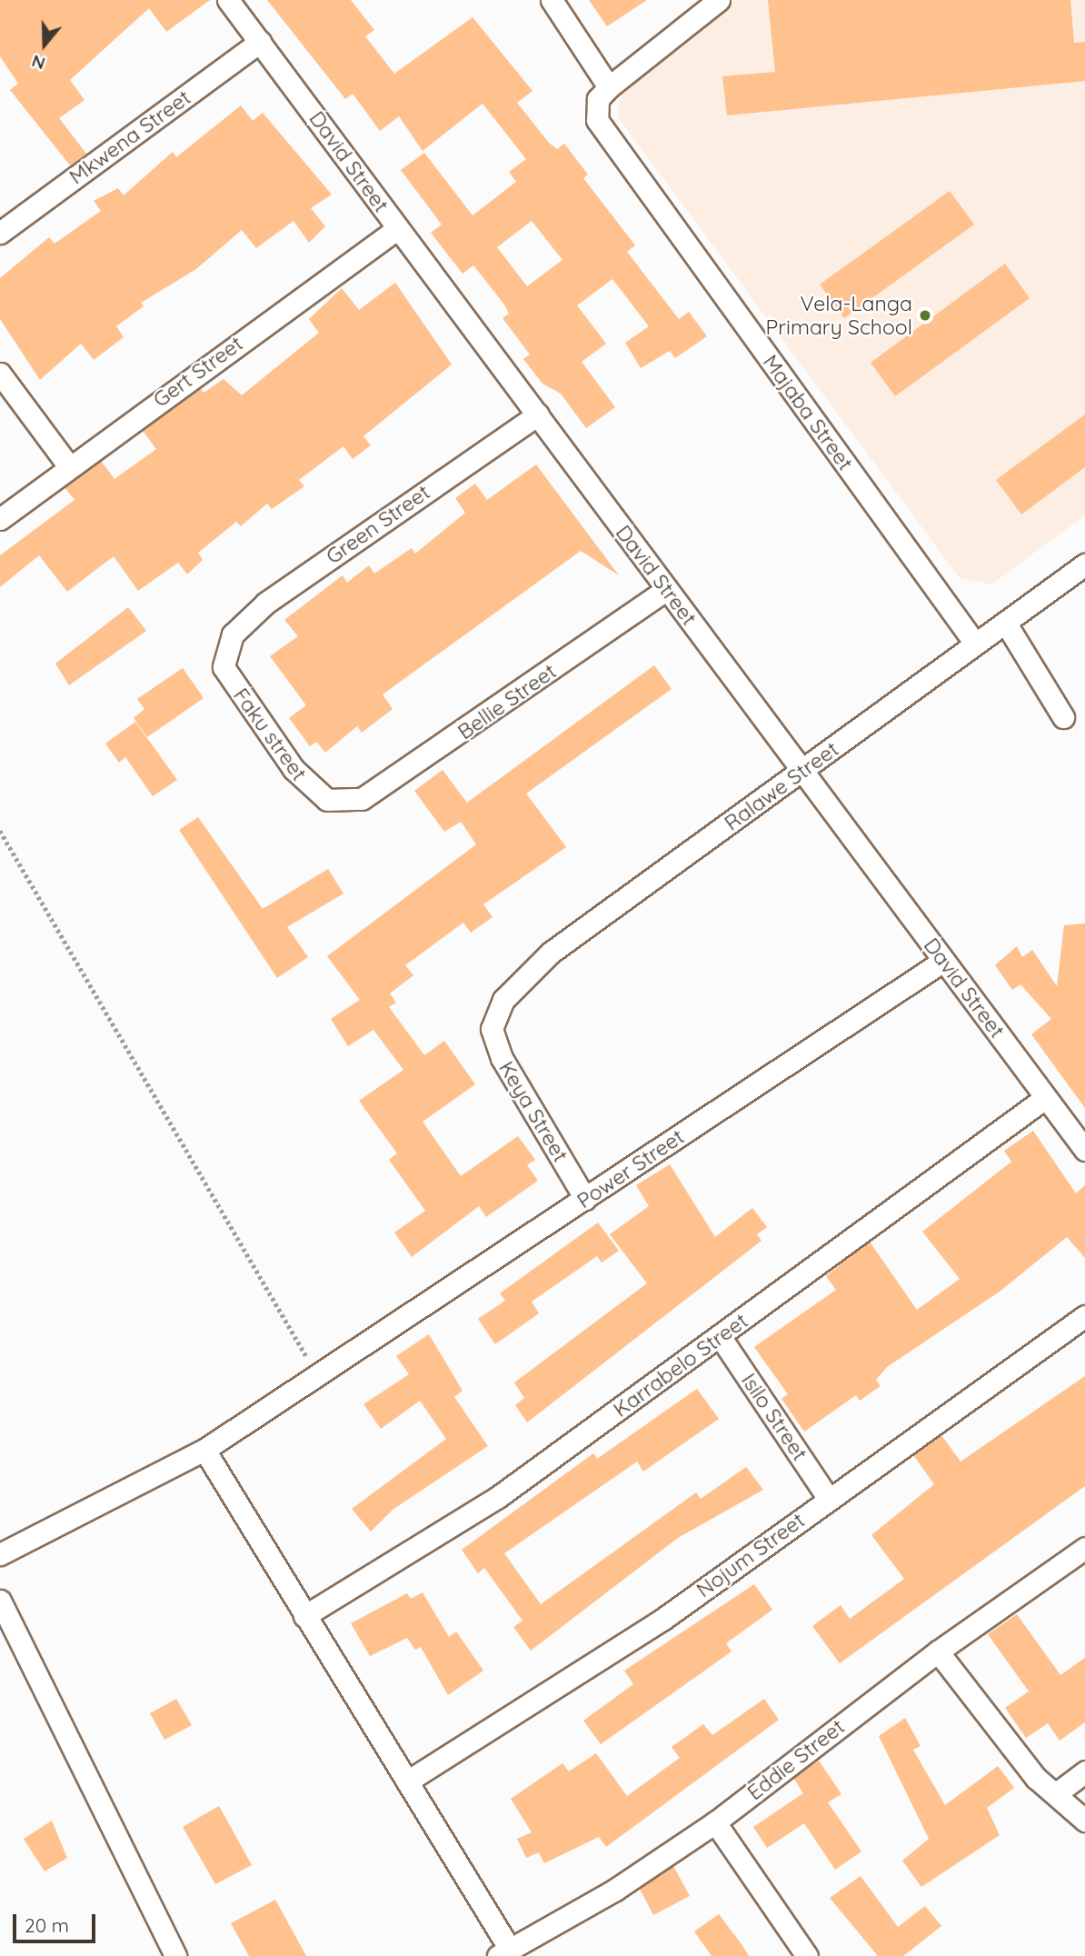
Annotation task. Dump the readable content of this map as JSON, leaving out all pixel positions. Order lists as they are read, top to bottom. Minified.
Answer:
{"streets":{"street":["Mkwena Street","David Street","Gert Street","Majaba Street","Green Street","Bellie Street","Faku street","Ralawe Street","Keya Street","Power Street","Karrabelo Street","Isilo Street","Nojum Street","Eddie Street"]},"crossings":[["Mkwena Street","David Street"],["David Street","Gert Street"],["David Street","Green Street"],["David Street","Bellie Street"],["David Street","Ralawe Street"],["David Street","Power Street"],["David Street","Karrabelo Street"],["Majaba Street","Ralawe Street"],["Green Street","Faku street"],["Bellie Street","Faku street"],["Ralawe Street","Keya Street"],["Keya Street","Power Street"],["Karrabelo Street","Isilo Street"],["Isilo Street","Nojum Street"]],"places":["Vela-Langa Primary School"],"scale_bar":"20 m","north":"bottom"}
